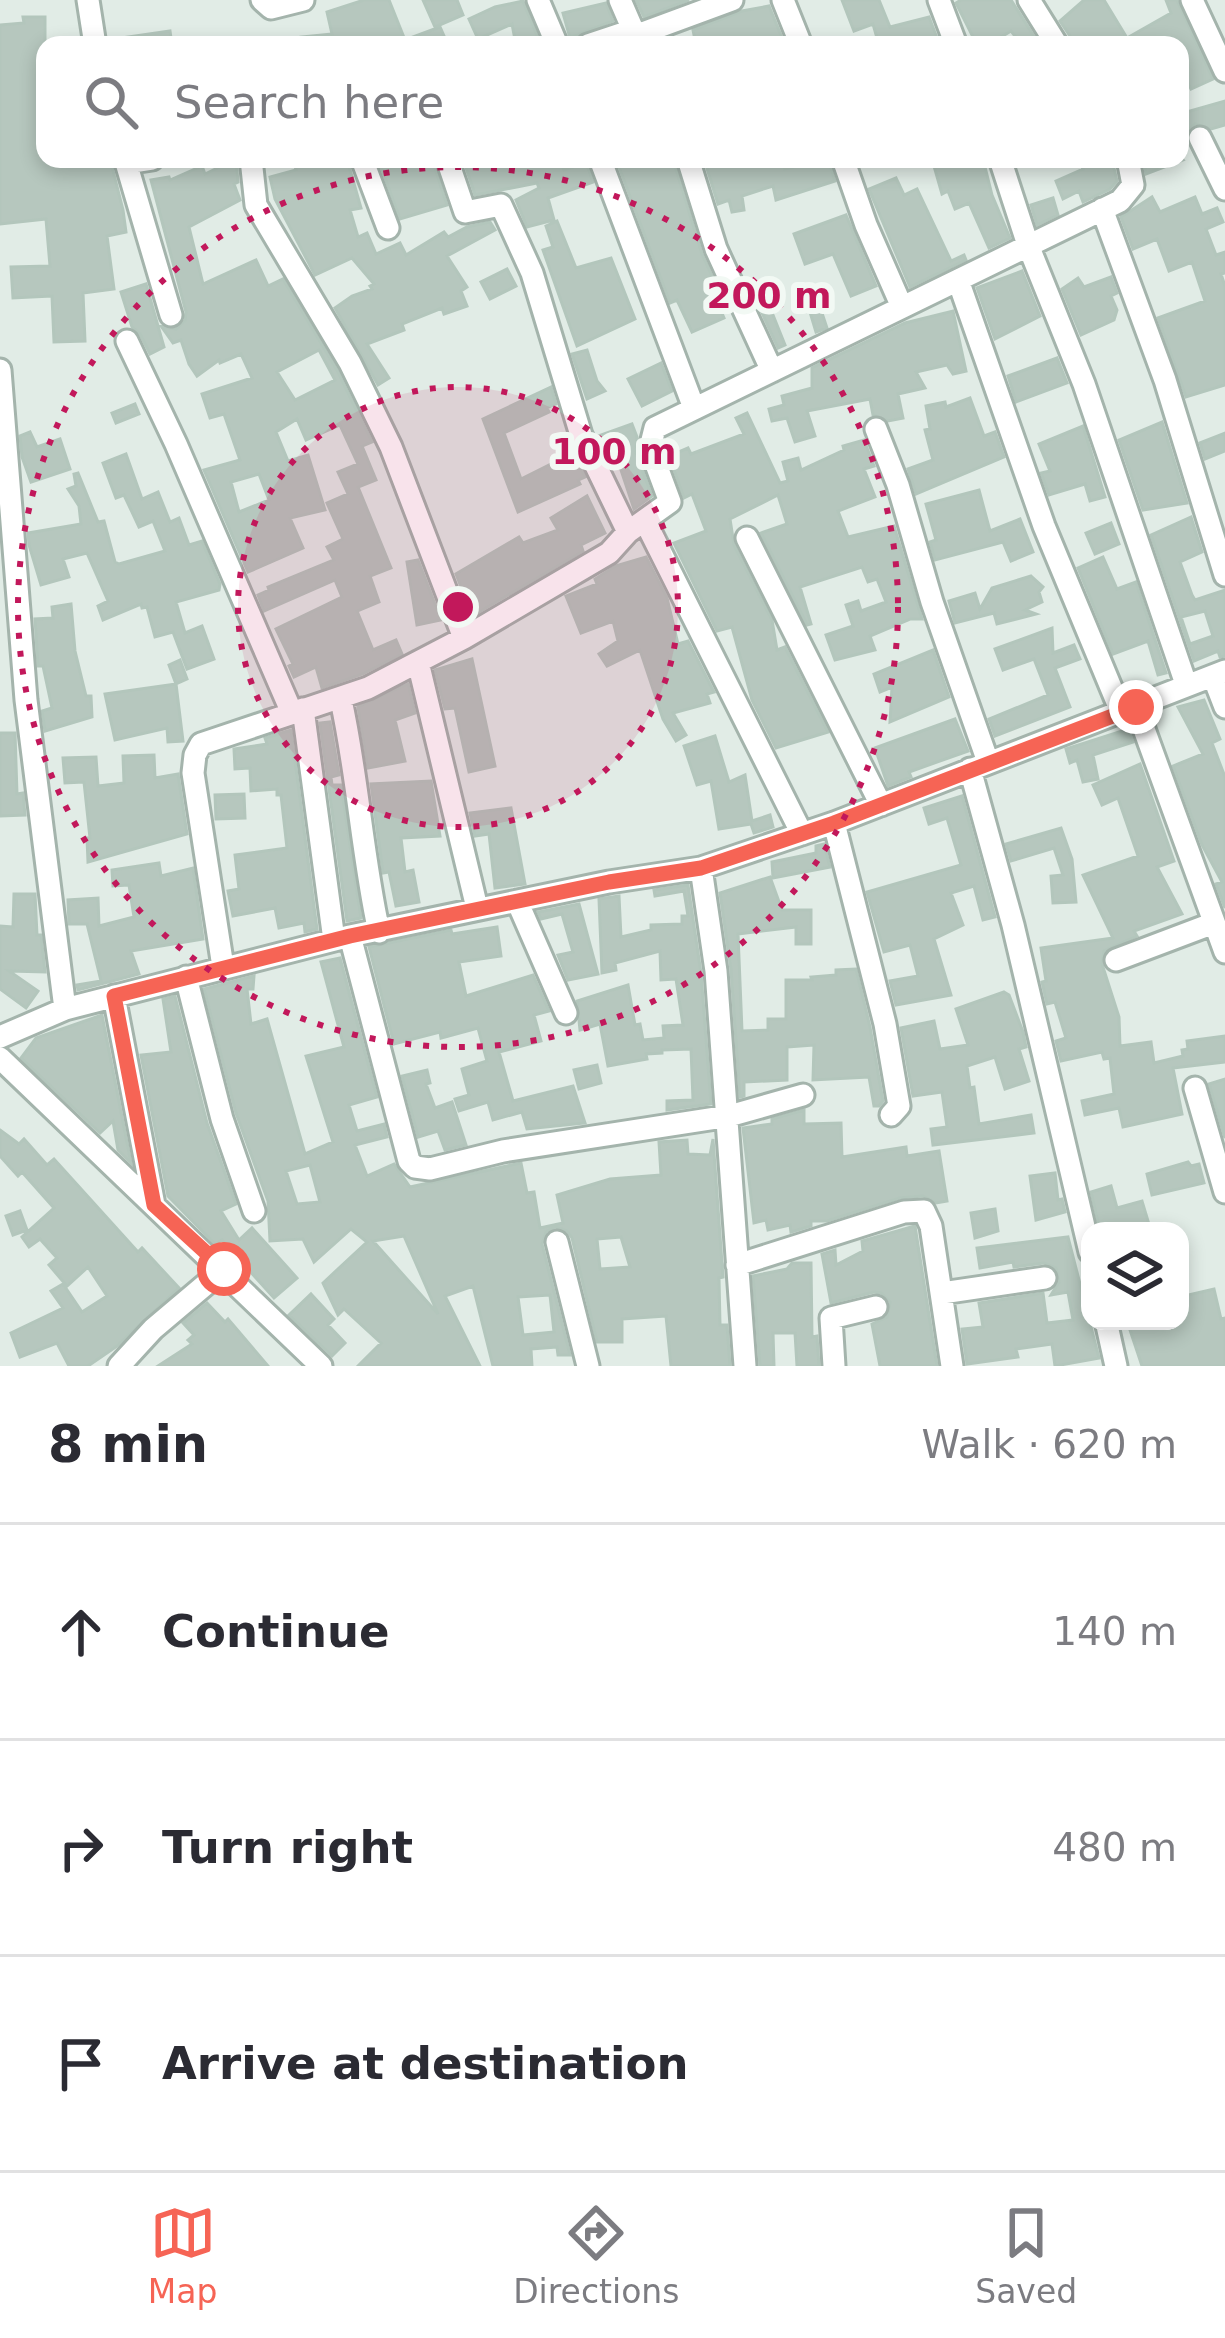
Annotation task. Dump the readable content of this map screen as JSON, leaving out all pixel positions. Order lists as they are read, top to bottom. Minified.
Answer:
{"page":{"search":"Search here","heading":["8 min","Walk · 620 m"],"list":[["Continue","140 m"],["Turn right","480 m"],"Arrive at destination"],"nav":["Map","Directions","Saved"]},"rings":["200 m","100 m"]}
